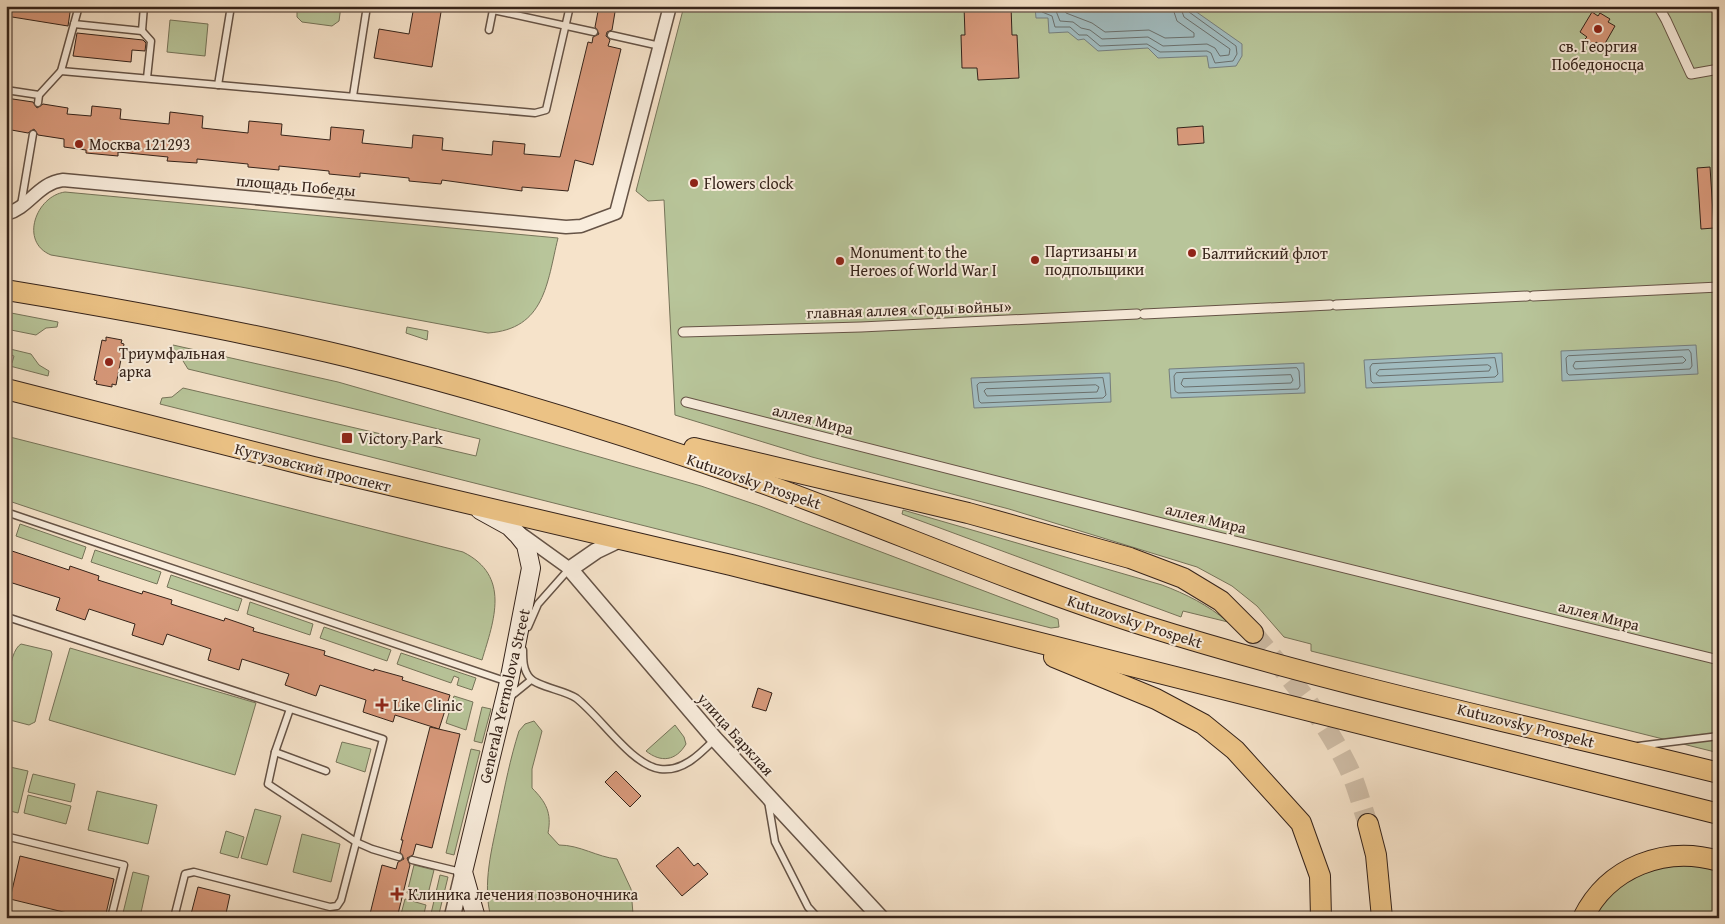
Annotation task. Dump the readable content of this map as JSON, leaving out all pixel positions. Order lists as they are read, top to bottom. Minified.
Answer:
{"streets":{"main road":["Кутузовский проспект","Kutuzovsky Prospekt","Generala Yermolova Street"],"street":["площадь Победы","главная аллея «Годы войны»","аллея Мира","улица Барклая"]},"crossings":[["Кутузовский проспект","Generala Yermolova Street"]],"places":{"other":["св. Георгия Победоносца","Москва 121293","Flowers clock","Балтийский флот","Партизаны и подпольщики","Monument to the Heroes of World War I","Триумфальная арка"],"transit":["Victory Park"],"health":["Like Clinic","Клиника лечения позвоночника"]}}
